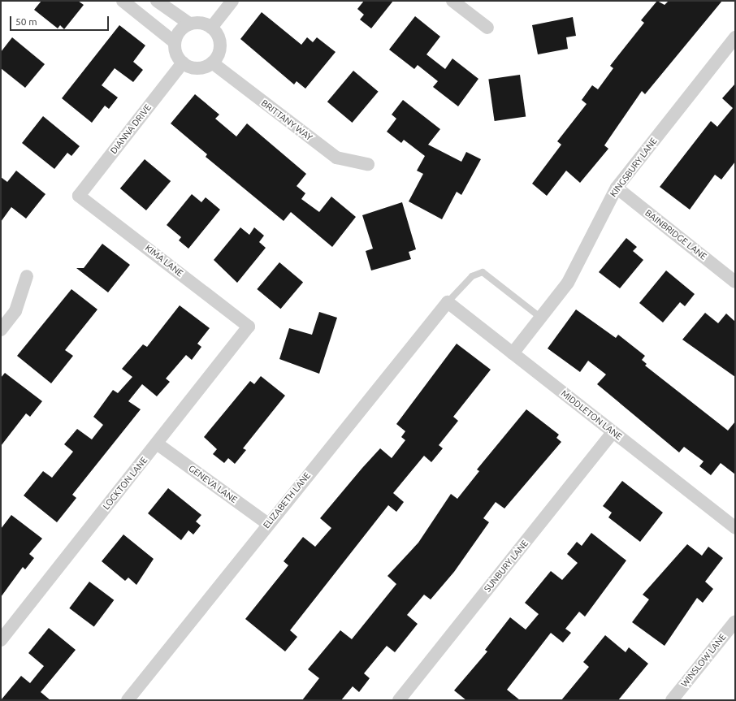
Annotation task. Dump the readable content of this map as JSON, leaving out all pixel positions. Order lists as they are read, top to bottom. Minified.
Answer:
{"streets":{"street":["BRITTANY WAY","DIANNA DRIVE","KINGSBURY LANE","BAINBRIDGE LANE","KIMA LANE","MIDDLETON LANE","LOCKTON LANE","GENEVA LANE","ELIZABETH LANE","SUNBURY LANE","WINSLOW LANE"]},"crossings":[["BRITTANY WAY","DIANNA DRIVE"],["DIANNA DRIVE","KIMA LANE"],["KINGSBURY LANE","BAINBRIDGE LANE"],["KINGSBURY LANE","MIDDLETON LANE"],["KIMA LANE","LOCKTON LANE"],["MIDDLETON LANE","ELIZABETH LANE"],["MIDDLETON LANE","SUNBURY LANE"],["LOCKTON LANE","GENEVA LANE"],["GENEVA LANE","ELIZABETH LANE"]],"scale_bar":"50 m"}
